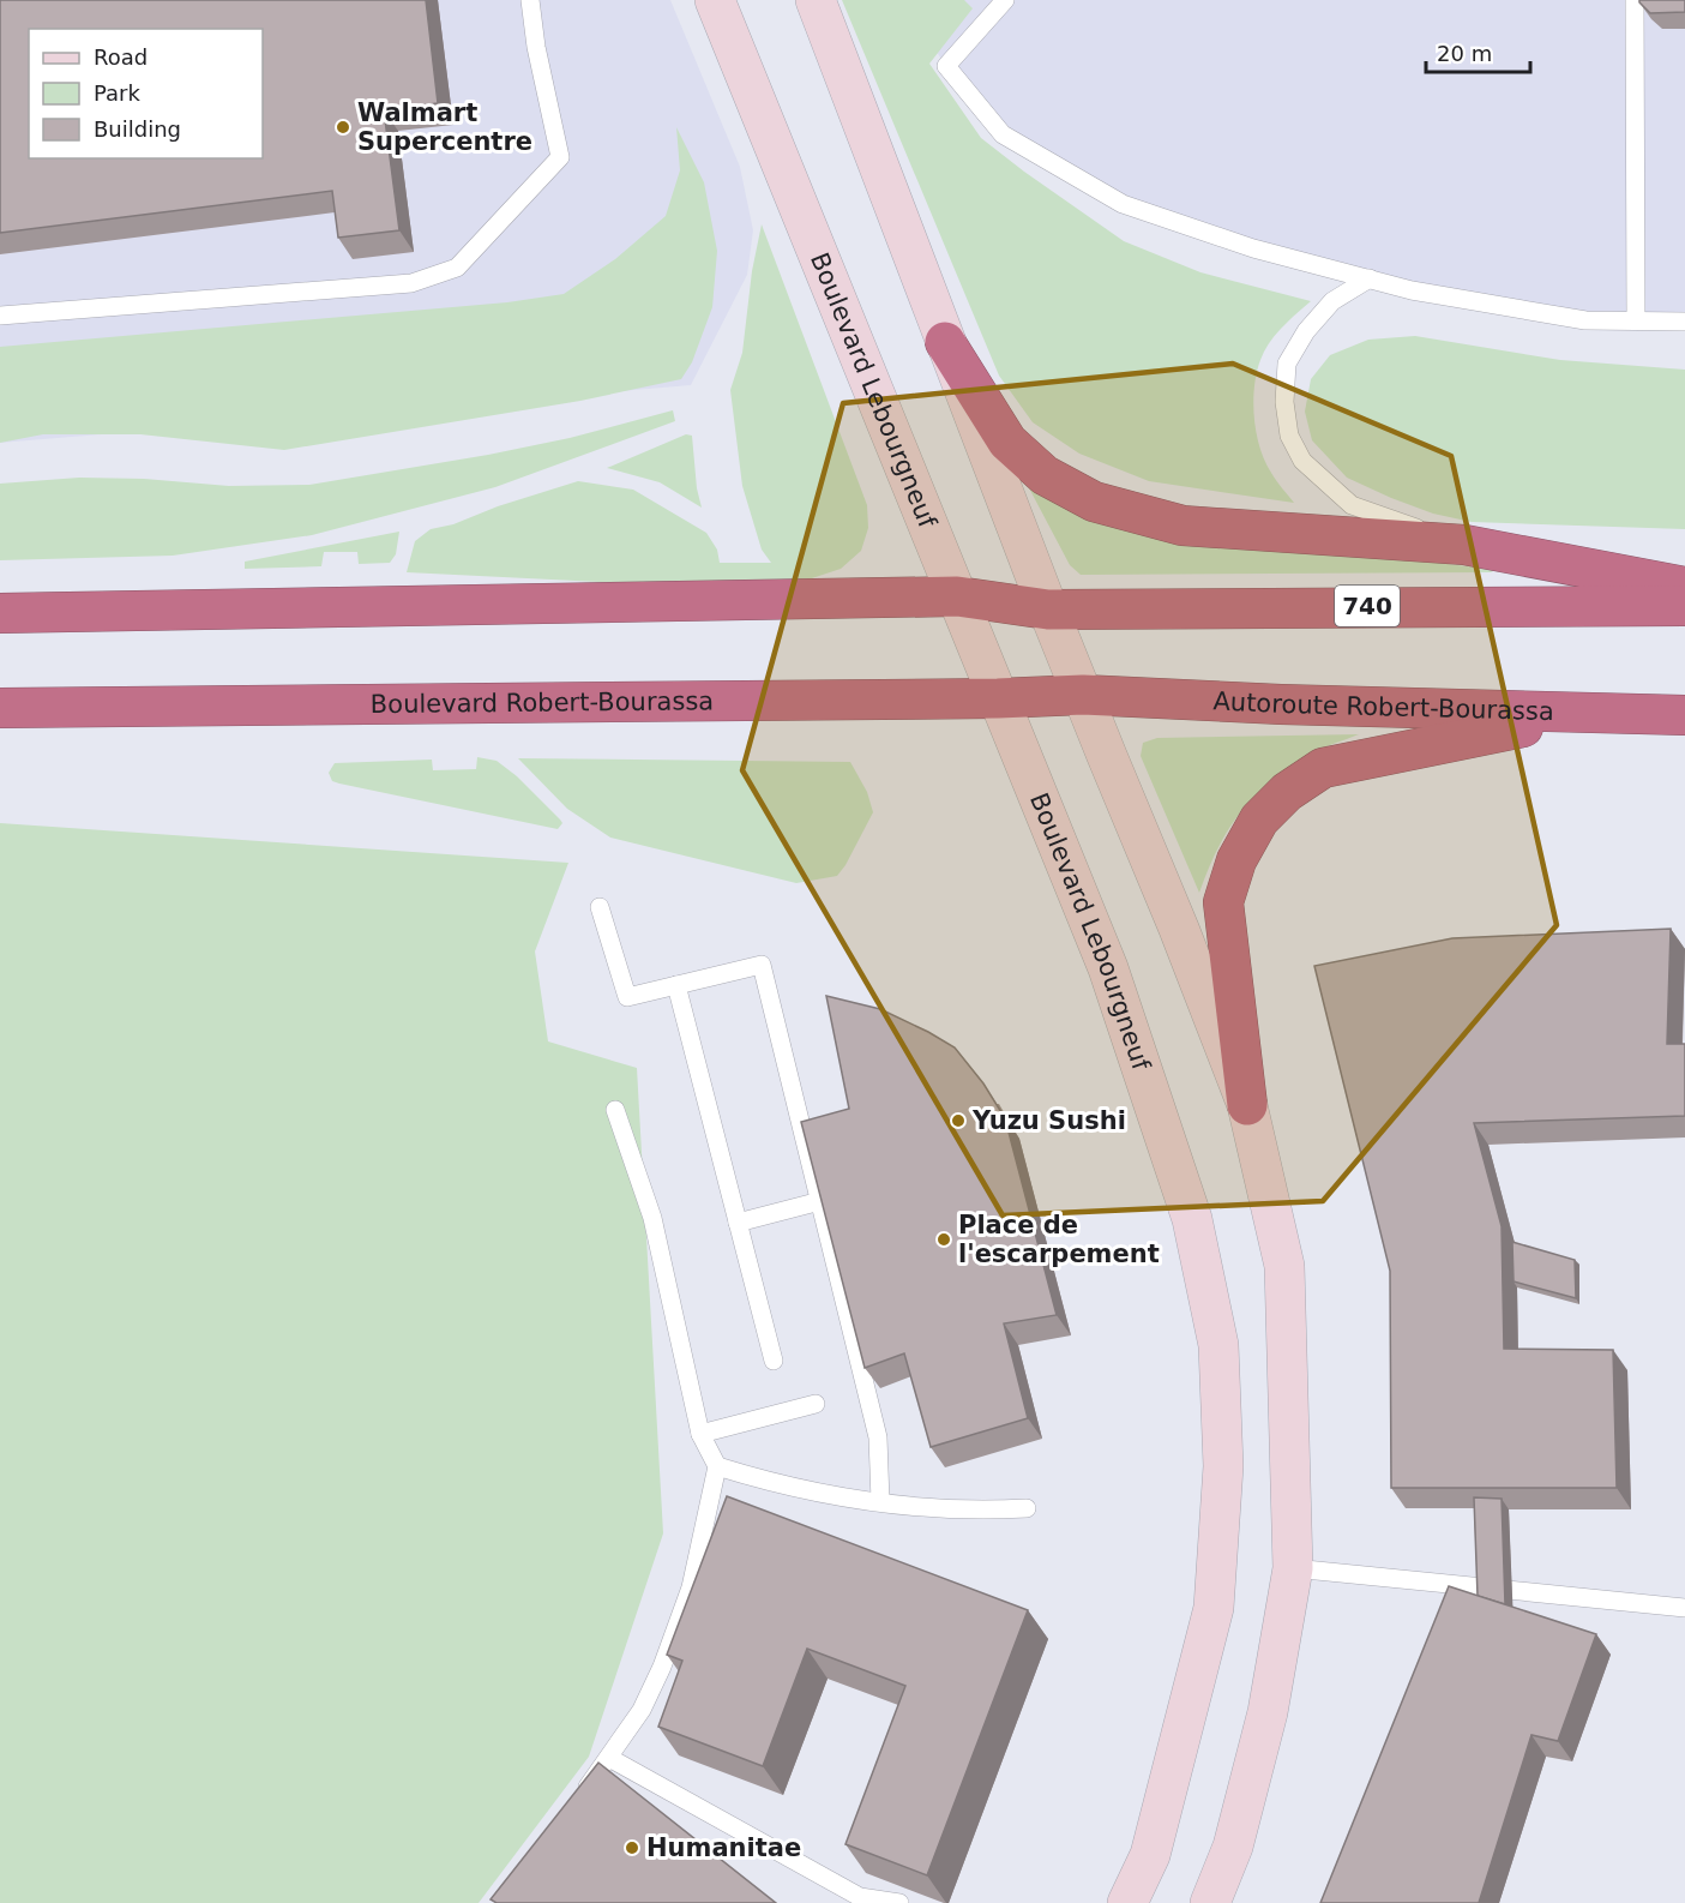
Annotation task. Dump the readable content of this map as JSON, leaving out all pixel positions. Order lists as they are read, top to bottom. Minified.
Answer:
{"streets":{"highway":["740","Boulevard Robert-Bourassa","Autoroute Robert-Bourassa"],"main road":["Boulevard Lebourgneuf"]},"crossings":[["Boulevard Lebourgneuf","Boulevard Robert-Bourassa"],["Boulevard Robert-Bourassa","Autoroute Robert-Bourassa"]],"places":["Walmart Supercentre","Yuzu Sushi","Place de l'escarpement","Humanitae"],"legend":["Road","Park","Building"],"scale_bar":"20 m"}
